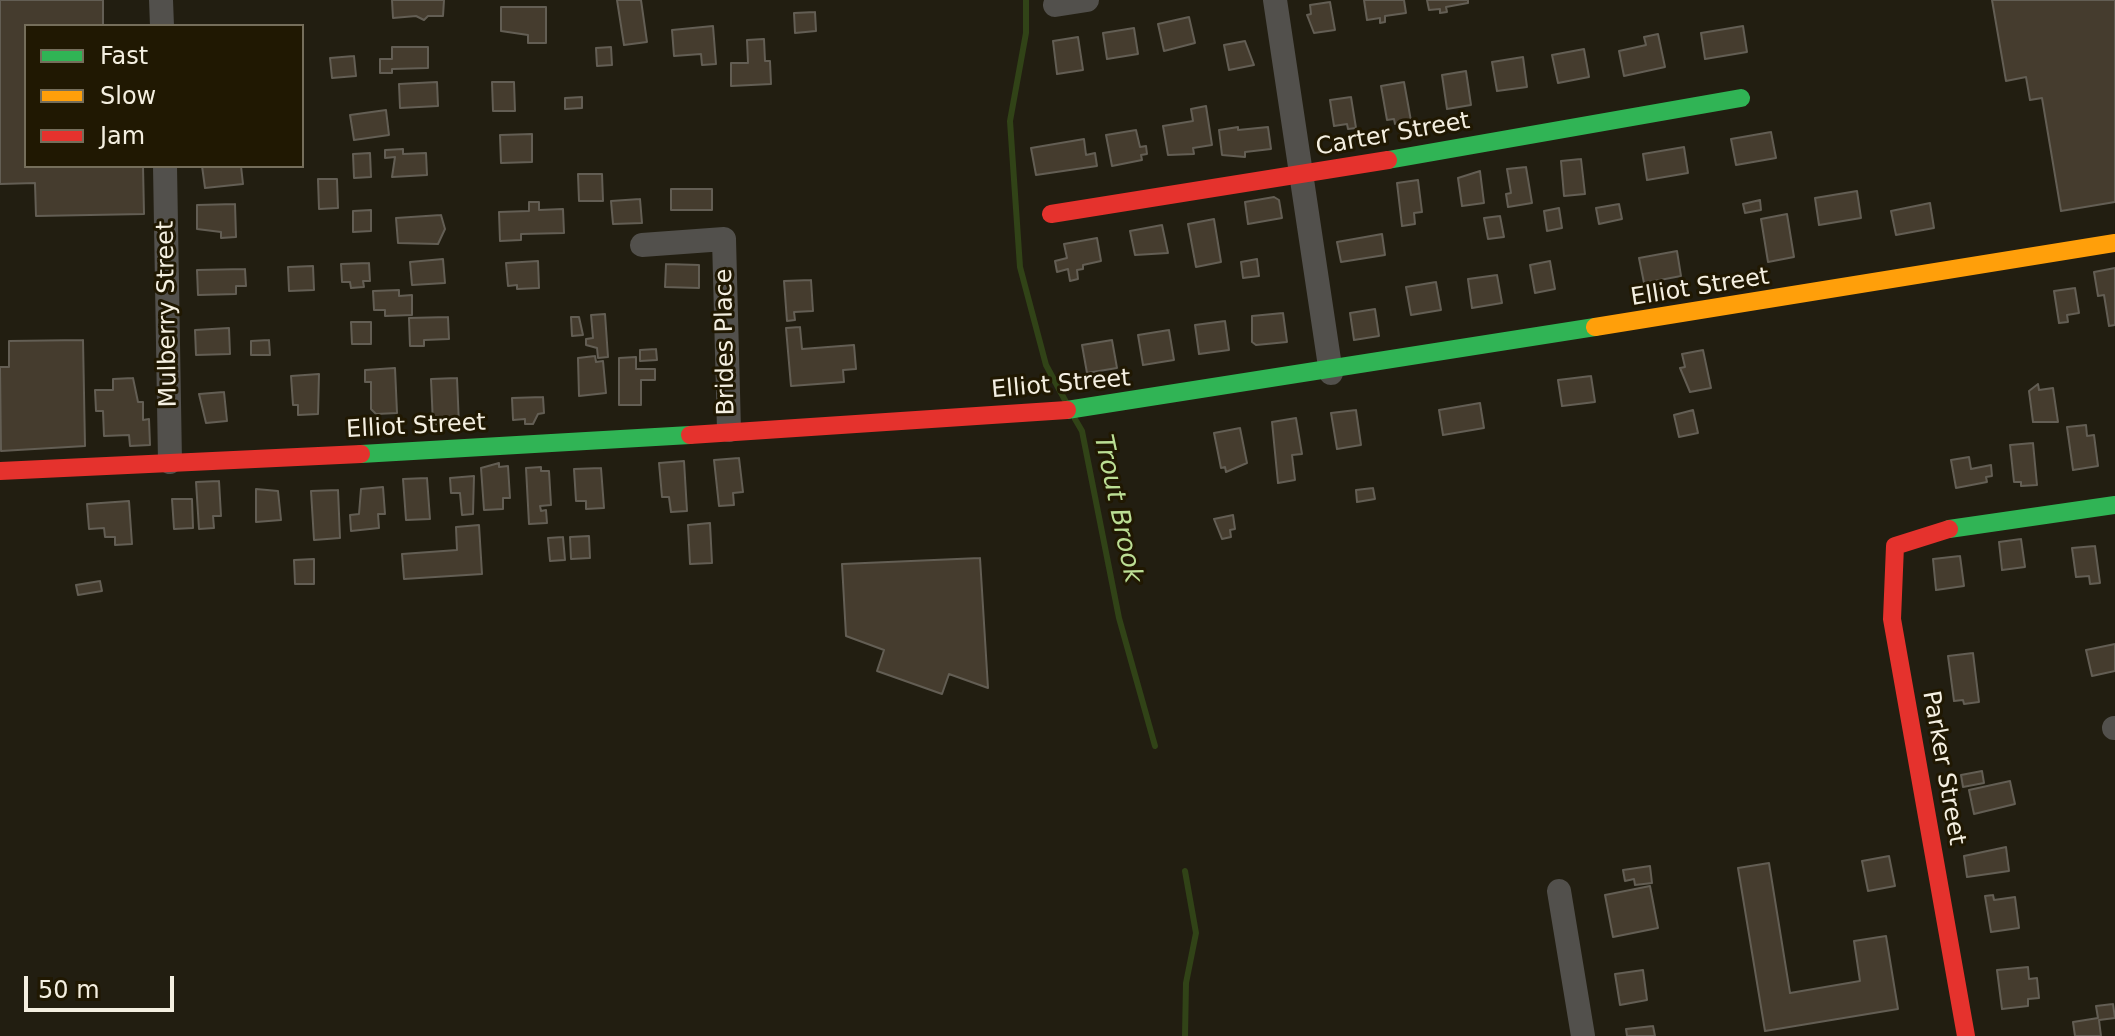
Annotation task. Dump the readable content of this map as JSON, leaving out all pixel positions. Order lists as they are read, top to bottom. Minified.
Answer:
{"streets":{"street":["Carter Street","Elliot Street","Mulberry Street","Brides Place","Parker Street"]},"crossings":[["Elliot Street","Mulberry Street"],["Elliot Street","Brides Place"]],"water":["Trout Brook"],"legend":["Fast","Slow","Jam"],"scale_bar":"50 m"}
